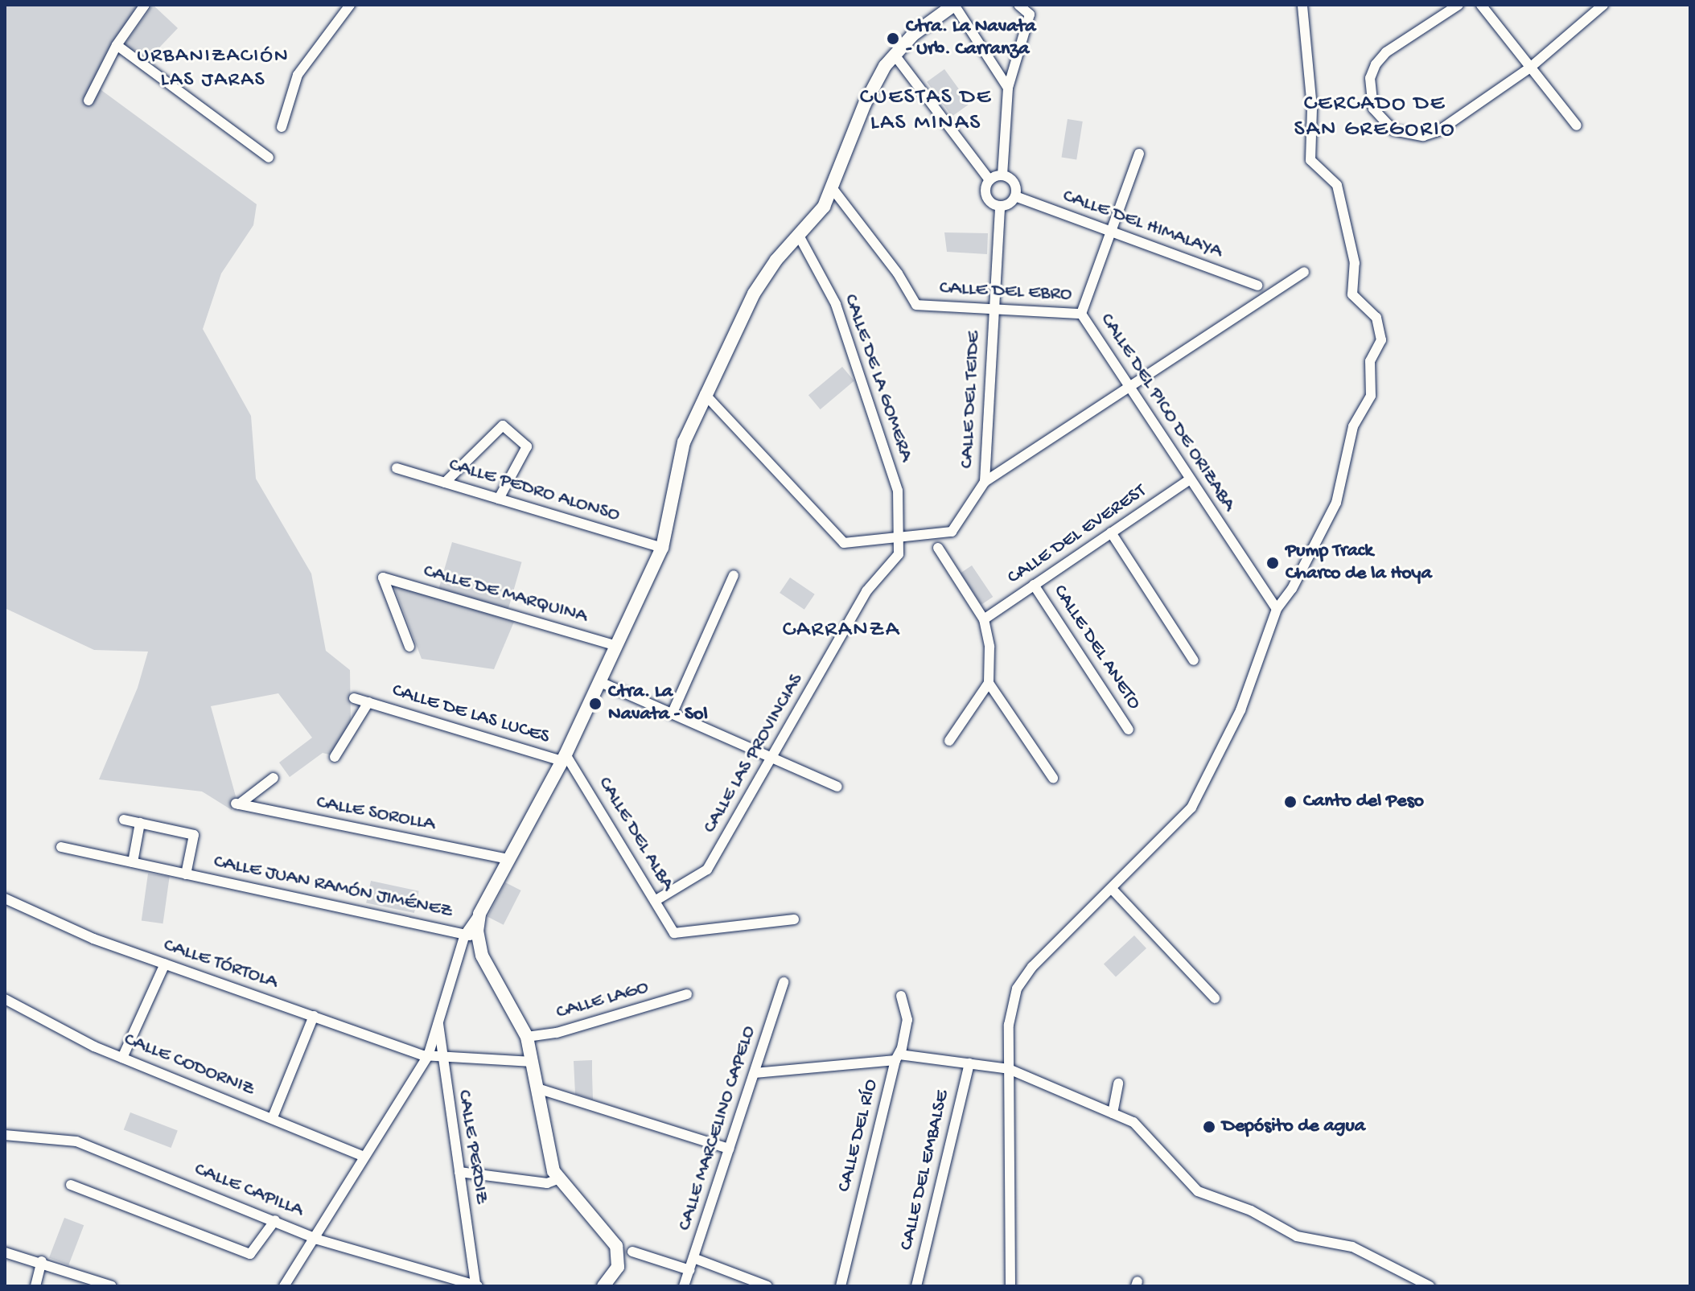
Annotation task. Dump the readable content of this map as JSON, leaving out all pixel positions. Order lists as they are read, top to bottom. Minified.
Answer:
{"streets":{"street":["CALLE DEL HIMALAYA","CALLE DEL EBRO","CALLE DE LA GOMERA","CALLE DEL TEIDE","CALLE DEL PICO DE ORIZABA","CALLE PEDRO ALONSO","CALLE DEL EVEREST","CALLE DE MARQUINA","CALLE DEL ANETO","CALLE DE LAS LUCES","CALLE LAS PROVINCIAS","CALLE SOROLLA","CALLE DEL ALBA","CALLE JUAN RAMÓN JIMÉNEZ","CALLE TÓRTOLA","CALLE LAGO","CALLE CODORNIZ","CALLE MARCELINO CAPELO","CALLE DEL RÍO","CALLE PERDIZ","CALLE DEL EMBALSE","CALLE CAPILLA"]},"crossings":[["CALLE DEL HIMALAYA","CALLE DEL TEIDE"],["CALLE DEL HIMALAYA","CALLE DEL PICO DE ORIZABA"],["CALLE DEL EBRO","CALLE DEL TEIDE"],["CALLE DEL EBRO","CALLE DEL PICO DE ORIZABA"],["CALLE DE LA GOMERA","CALLE DEL TEIDE"],["CALLE DE LA GOMERA","CALLE LAS PROVINCIAS"],["CALLE DEL TEIDE","CALLE LAS PROVINCIAS"],["CALLE DEL PICO DE ORIZABA","CALLE DEL EVEREST"],["CALLE DEL EVEREST","CALLE DEL ANETO"],["CALLE DE LAS LUCES","CALLE DEL ALBA"],["CALLE LAS PROVINCIAS","CALLE DEL ALBA"],["CALLE JUAN RAMÓN JIMÉNEZ","CALLE PERDIZ"],["CALLE TÓRTOLA","CALLE PERDIZ"],["CALLE CODORNIZ","CALLE PERDIZ"],["CALLE PERDIZ","CALLE CAPILLA"]],"districts":["URBANIZACIÓN LAS JARAS","CUESTAS DE LAS MINAS","CERCADO DE SAN GREGORIO","CARRANZA"],"places":["Ctra. La Navata - Urb. Carranza","Pump Track Charco de la Hoya","Ctra. La Navata - Sol","Canto del Peso","Depósito de agua"]}
